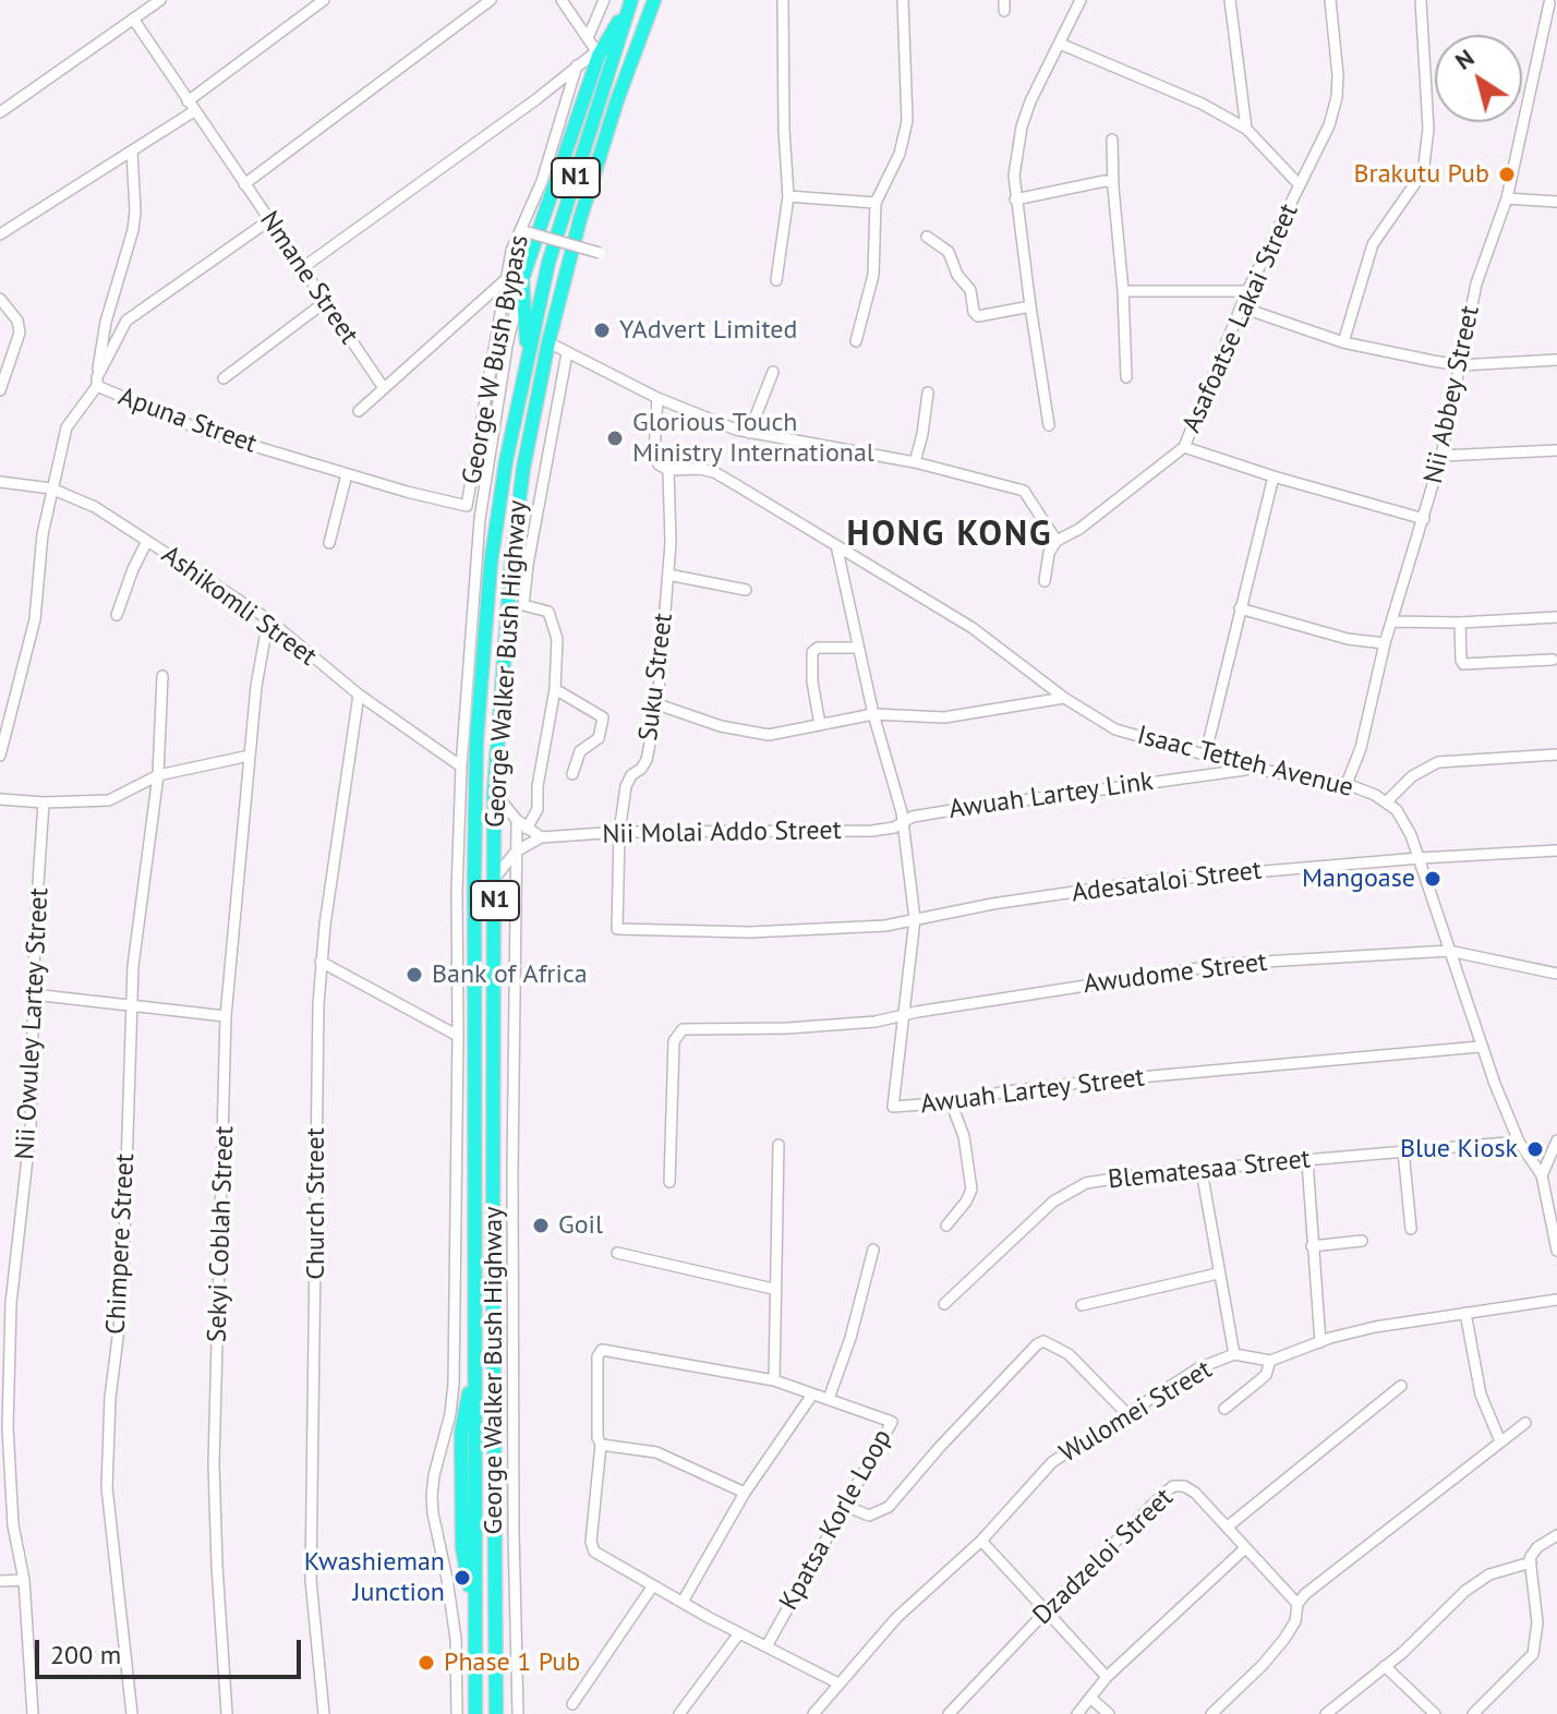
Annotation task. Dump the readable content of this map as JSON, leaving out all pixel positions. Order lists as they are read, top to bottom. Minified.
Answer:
{"streets":{"highway":["N1","George Walker Bush Highway"],"street":["Nmane Street","Asafoatse Lakai Street","George W Bush Bypass","Nii Abbey Street","Apuna Street","Ashikomli Street","Suku Street","Isaac Tetteh Avenue","Awuah Lartey Link","Nii Molai Addo Street","Adesataloi Street","Awudome Street","Nii Owuley Lartey Street","Awuah Lartey Street","Blematesaa Street","Church Street","Sekyi Coblah Street","Chimpere Street","Wulomei Street","Kpatsa Korle Loop","Dzadzeloi Street"]},"crossings":[["Nmane Street","Apuna Street"],["George W Bush Bypass","Apuna Street"],["Nii Abbey Street","Isaac Tetteh Avenue"],["Ashikomli Street","Church Street"],["Ashikomli Street","Sekyi Coblah Street"],["George Walker Bush Highway","Nii Molai Addo Street"],["Suku Street","Isaac Tetteh Avenue"],["Suku Street","Nii Molai Addo Street"],["Suku Street","Adesataloi Street"],["Isaac Tetteh Avenue","Awuah Lartey Link"],["Isaac Tetteh Avenue","Adesataloi Street"],["Isaac Tetteh Avenue","Awudome Street"],["Isaac Tetteh Avenue","Awuah Lartey Street"],["Isaac Tetteh Avenue","Blematesaa Street"],["Awuah Lartey Link","Nii Molai Addo Street"],["Awuah Lartey Link","Awuah Lartey Street"],["Nii Molai Addo Street","Awuah Lartey Street"],["Adesataloi Street","Awuah Lartey Street"],["Awudome Street","Awuah Lartey Street"]],"districts":["HONG KONG"],"places":["Brakutu Pub","YAdvert Limited","Glorious Touch Ministry International","Mangoase","Bank of Africa","Blue Kiosk","Goil","Kwashieman Junction","Phase 1 Pub"],"scale_bar":"200 m","north":"top left"}
